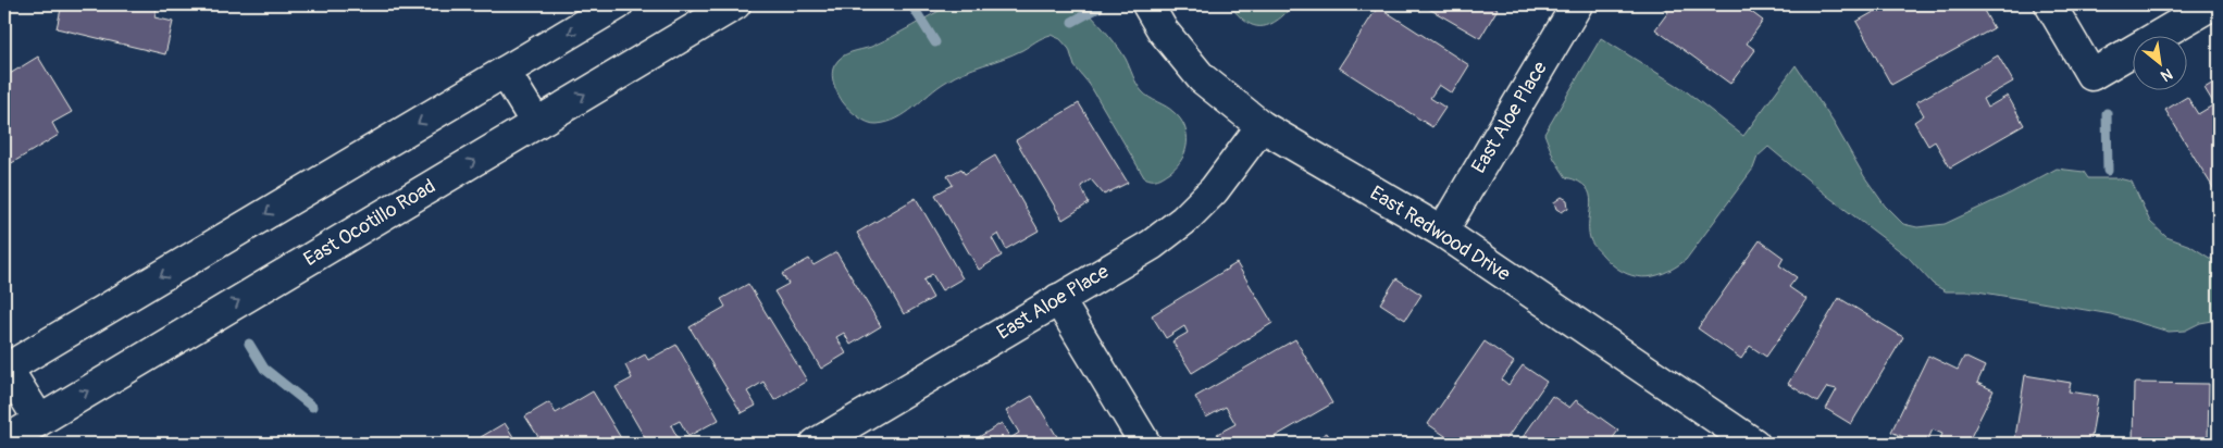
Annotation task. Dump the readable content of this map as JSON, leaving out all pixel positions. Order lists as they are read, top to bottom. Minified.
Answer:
{"streets":{"street":["East Aloe Place","East Ocotillo Road","East Redwood Drive"]},"crossings":[["East Aloe Place","East Redwood Drive"]],"north":"bottom right"}
